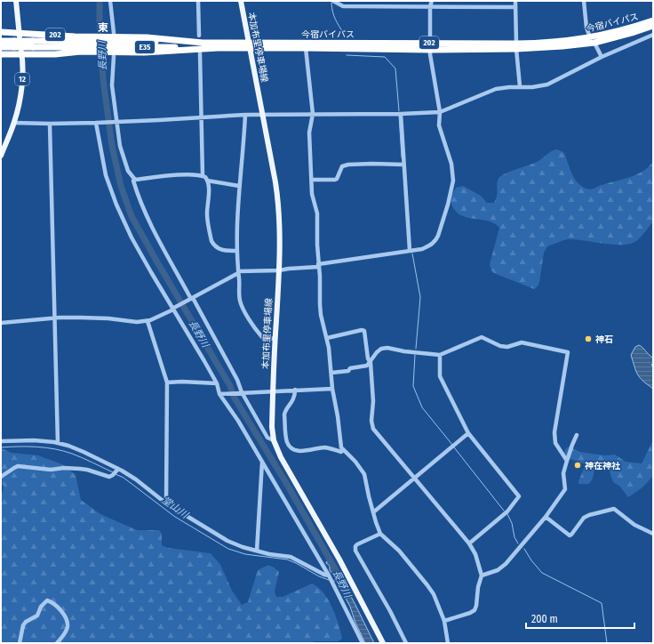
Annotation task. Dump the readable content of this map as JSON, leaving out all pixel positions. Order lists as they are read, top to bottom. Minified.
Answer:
{"streets":{"highway":["今宿バイパス","202","E35"],"main road":["本加布里停車場線","12"]},"crossings":[["今宿バイパス","E35"],["今宿バイパス","本加布里停車場線"],["今宿バイパス","12"]],"districts":["東"],"water":["長野川","堂山川"],"places":["神石","神在神社"],"scale_bar":"200 m"}
